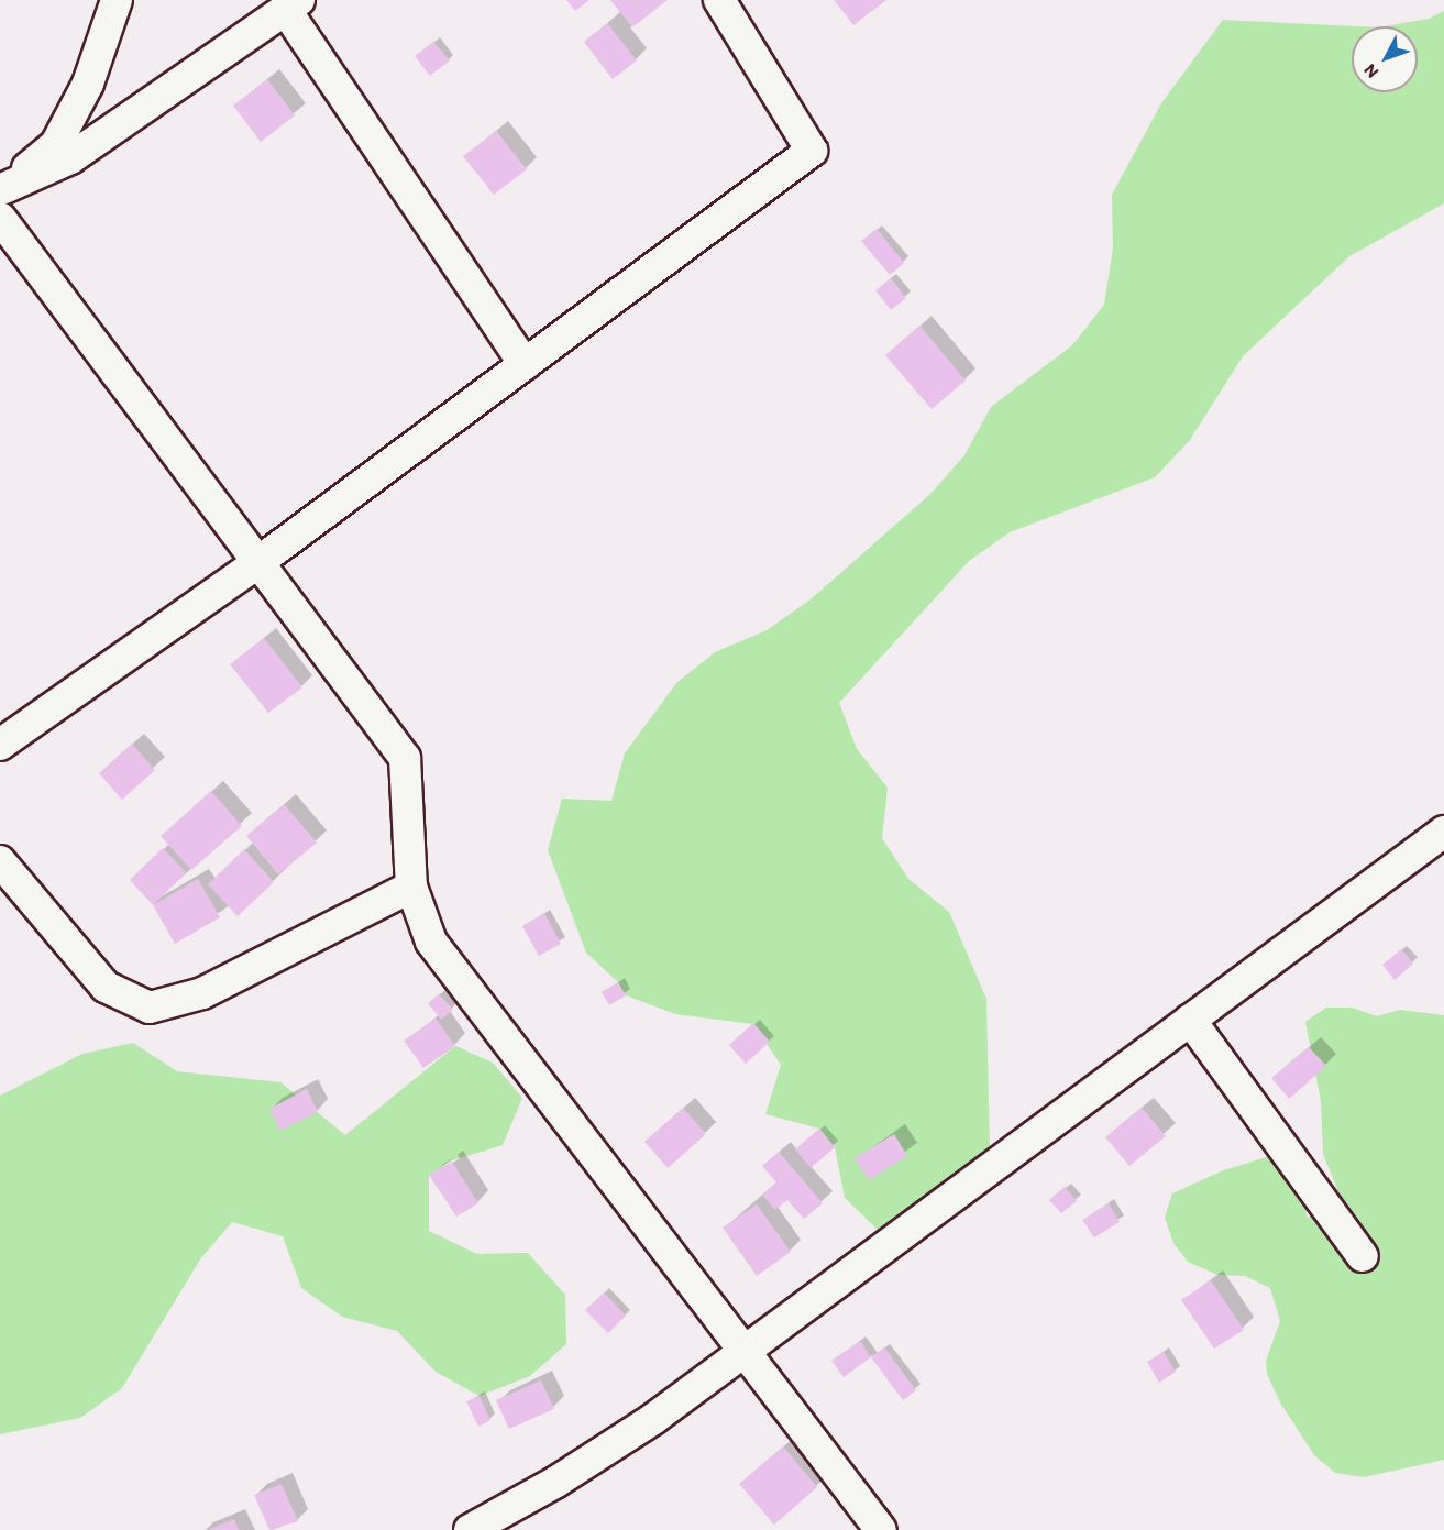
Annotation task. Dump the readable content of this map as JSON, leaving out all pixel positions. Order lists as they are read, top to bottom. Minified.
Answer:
{"north":"bottom left"}
